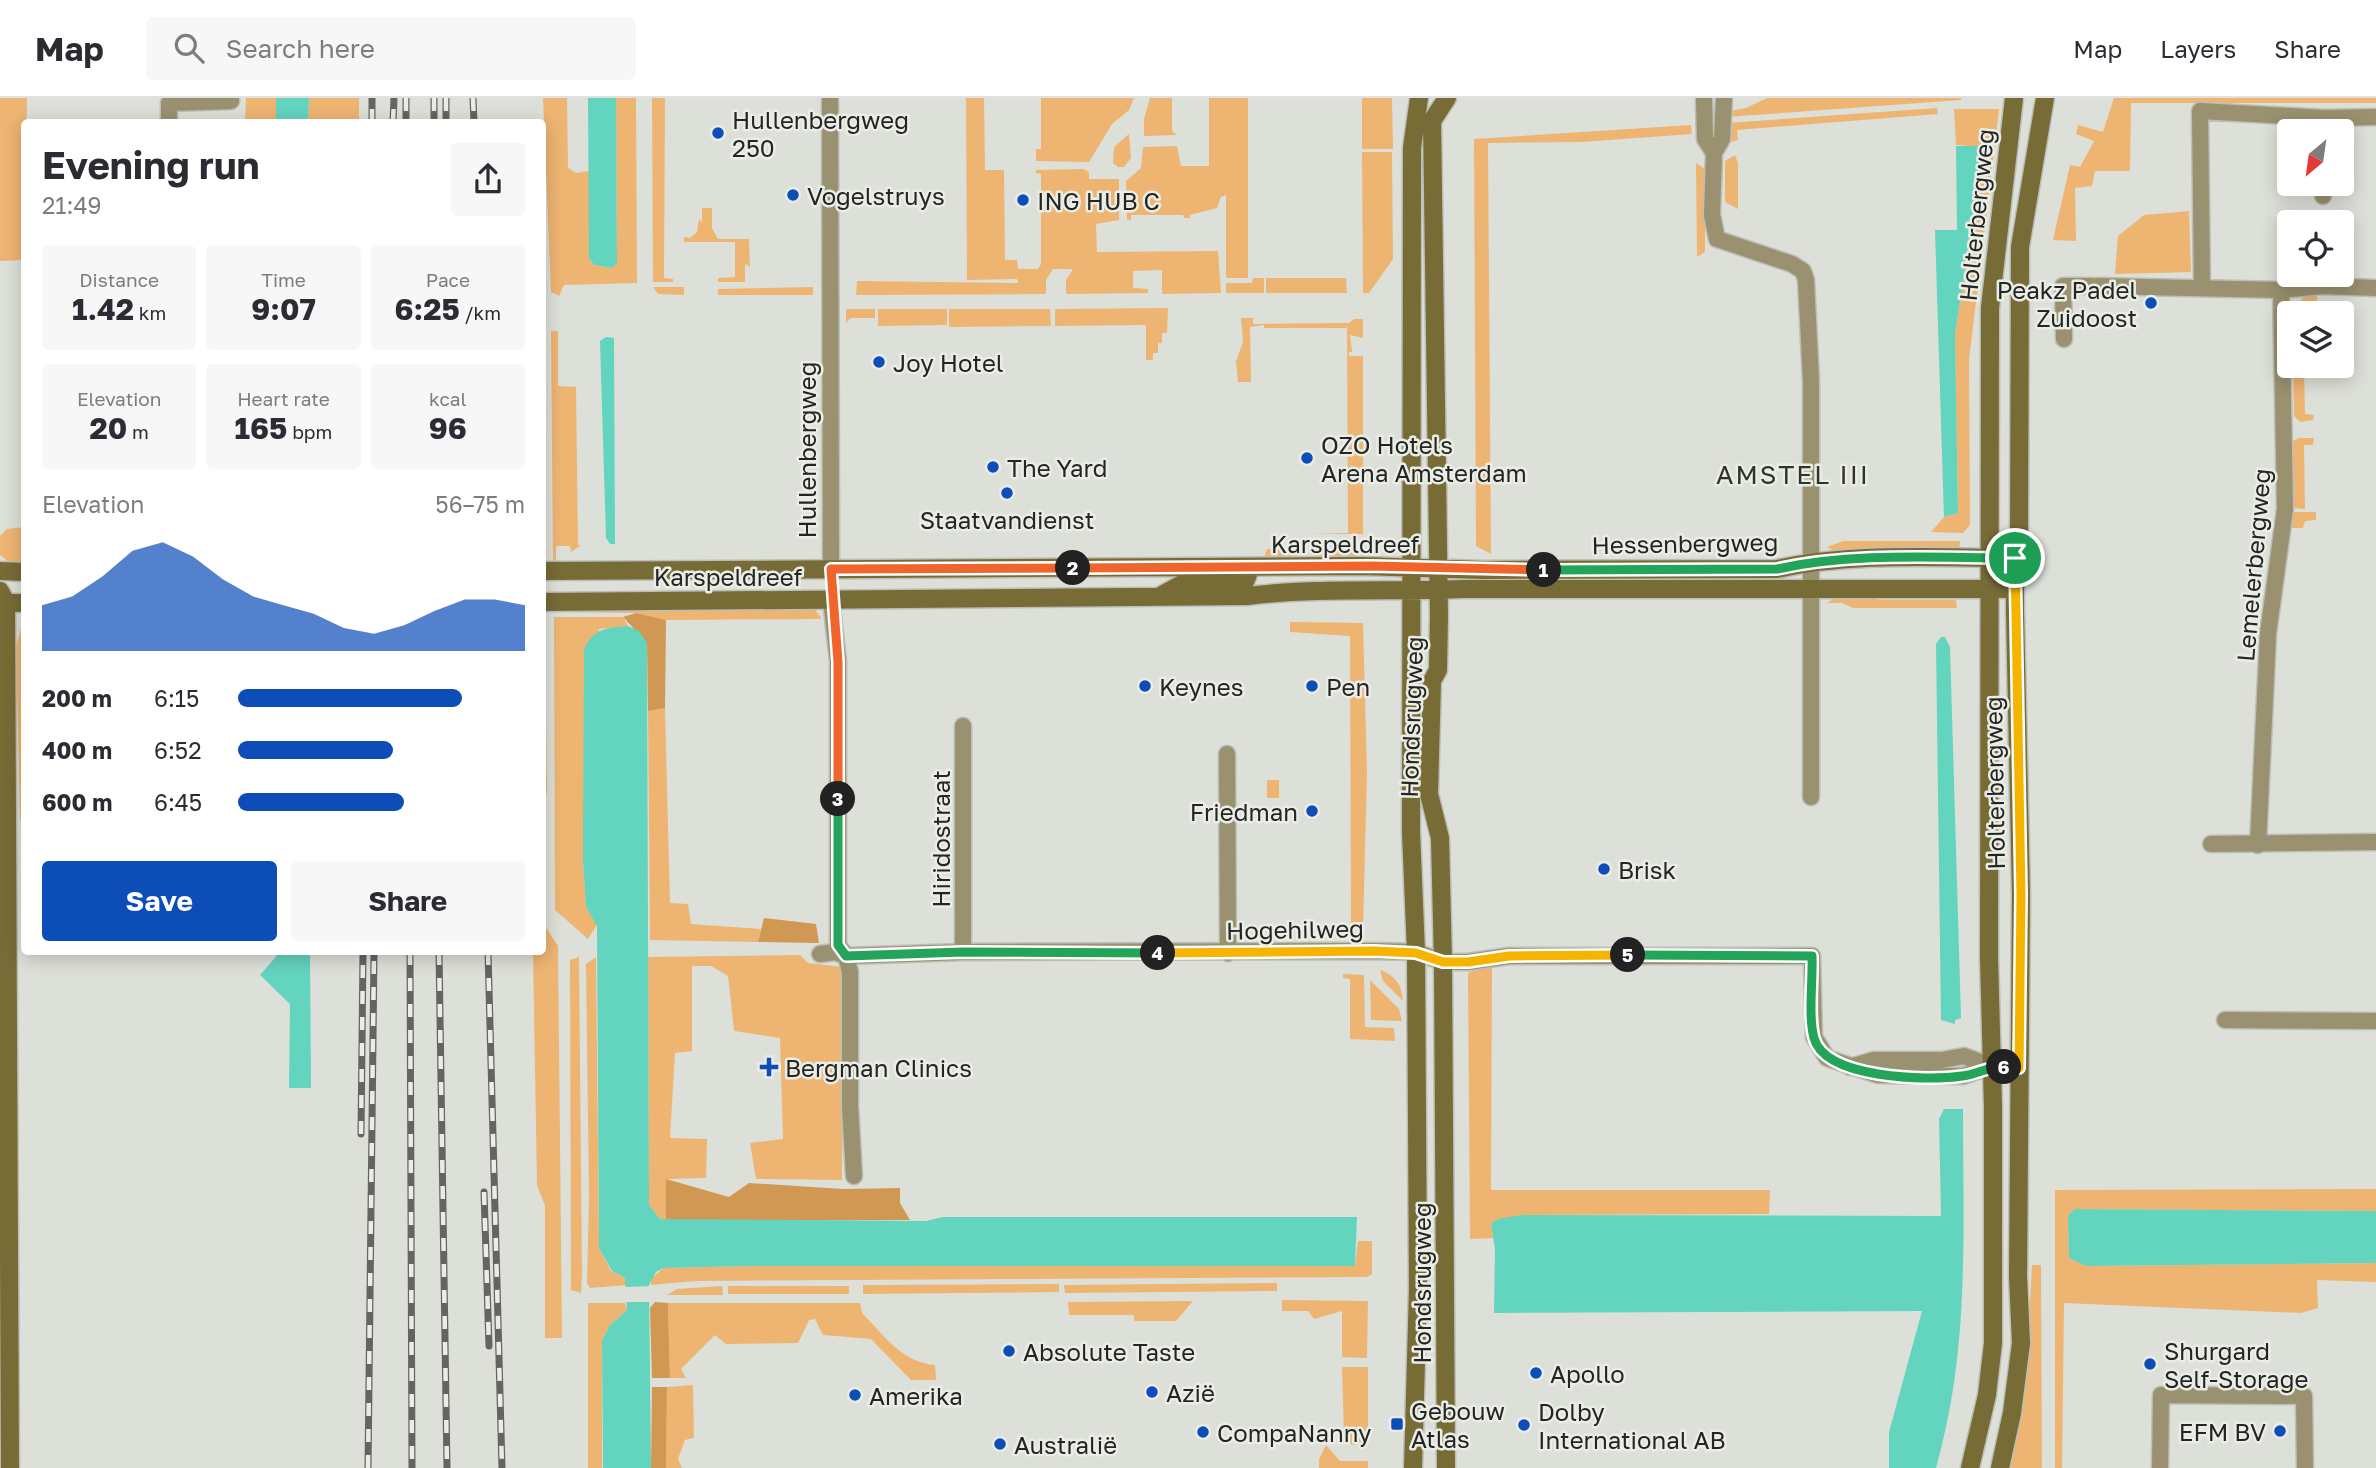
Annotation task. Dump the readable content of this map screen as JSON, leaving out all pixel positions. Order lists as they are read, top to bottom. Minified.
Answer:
{"streets":{"main road":["Holterbergweg","Hullenbergweg","Karspeldreef","Hessenbergweg","Hondsrugweg"],"street":["Lemelerbergweg","Hiridostraat","Hogehilweg"]},"crossings":[["Holterbergweg","Hessenbergweg"],["Holterbergweg","Hogehilweg"],["Hullenbergweg","Karspeldreef"],["Hullenbergweg","Hogehilweg"],["Karspeldreef","Hessenbergweg"],["Karspeldreef","Hondsrugweg"],["Hessenbergweg","Hondsrugweg"],["Hondsrugweg","Hogehilweg"],["Hiridostraat","Hogehilweg"]],"districts":["AMSTEL III"],"places":{"other":["Hullenbergweg 250","Vogelstruys","ING HUB C","Peakz Padel Zuidoost","Joy Hotel","OZO Hotels Arena Amsterdam","The Yard","Staatvandienst","Keynes","Pen","Friedman","Brisk","Absolute Taste","Shurgard Self-Storage","Apollo","Azië","Amerika","Dolby International AB","EFM BV","CompaNanny","Australië"],"health":["Bergman Clinics"],"transit":["Gebouw Atlas"]},"north":"bottom left","page":{"header":"Map","search":"Search here","nav":["Map","Layers","Share"],"heading":["Evening run","21:49"],"stats":[["Distance","1.42 km"],["Time","9:07"],["Pace","6:25 /km"],["Elevation","20 m"],["Heart rate","165 bpm"],["kcal","96"]],"chart":["Elevation","56–75 m"],"pins":["2","1","3","4","5","6"],"list":[{"name":"200 m","note":"6:15"},{"name":"400 m","note":"6:52"},{"name":"600 m","note":"6:45"}],"buttons":["Save","Share"]}}
